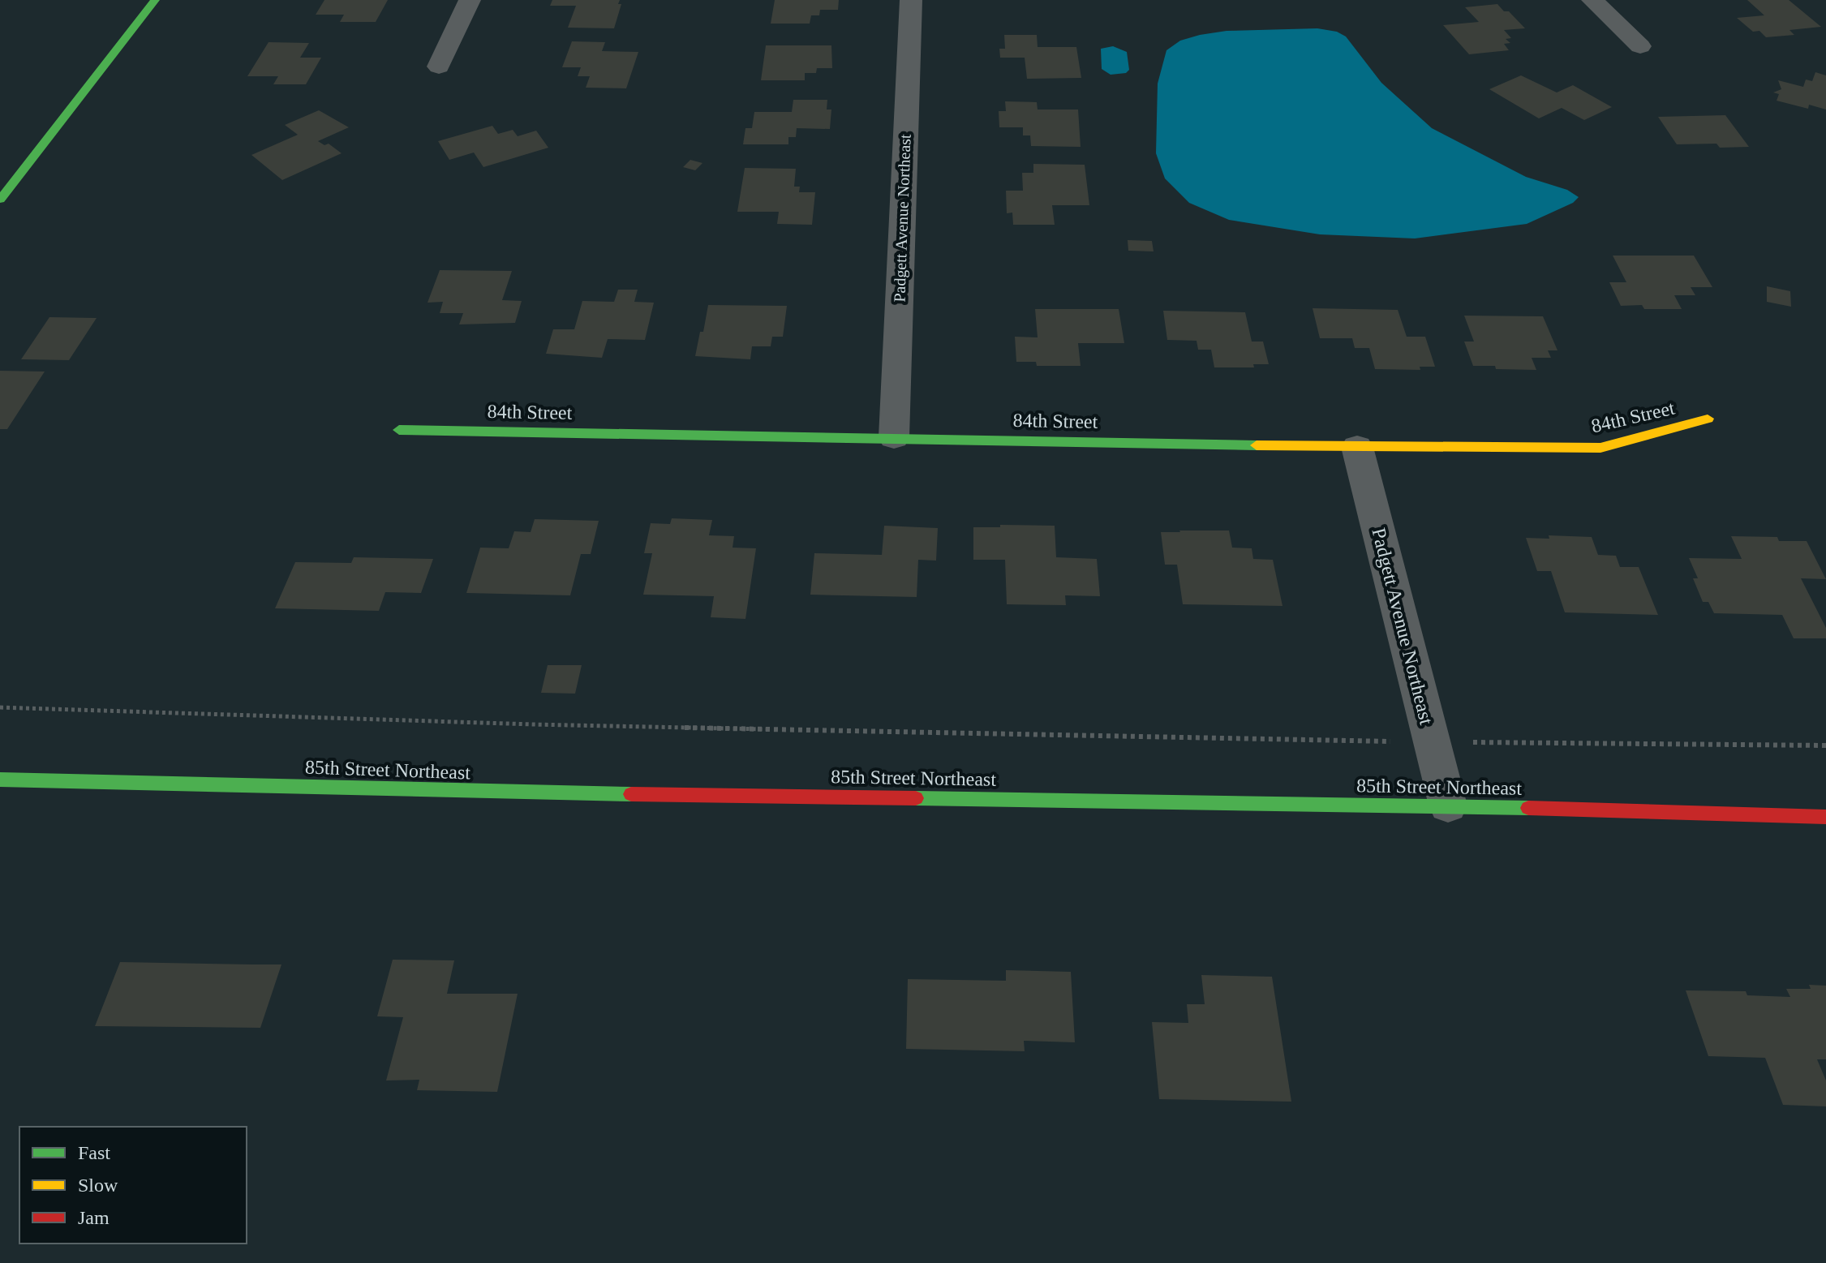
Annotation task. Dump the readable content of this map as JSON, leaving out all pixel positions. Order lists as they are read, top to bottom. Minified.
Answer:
{"streets":{"street":["Padgett Avenue Northeast","84th Street","85th Street Northeast"]},"crossings":[["Padgett Avenue Northeast","84th Street"],["Padgett Avenue Northeast","85th Street Northeast"]],"legend":["Fast","Slow","Jam"]}
